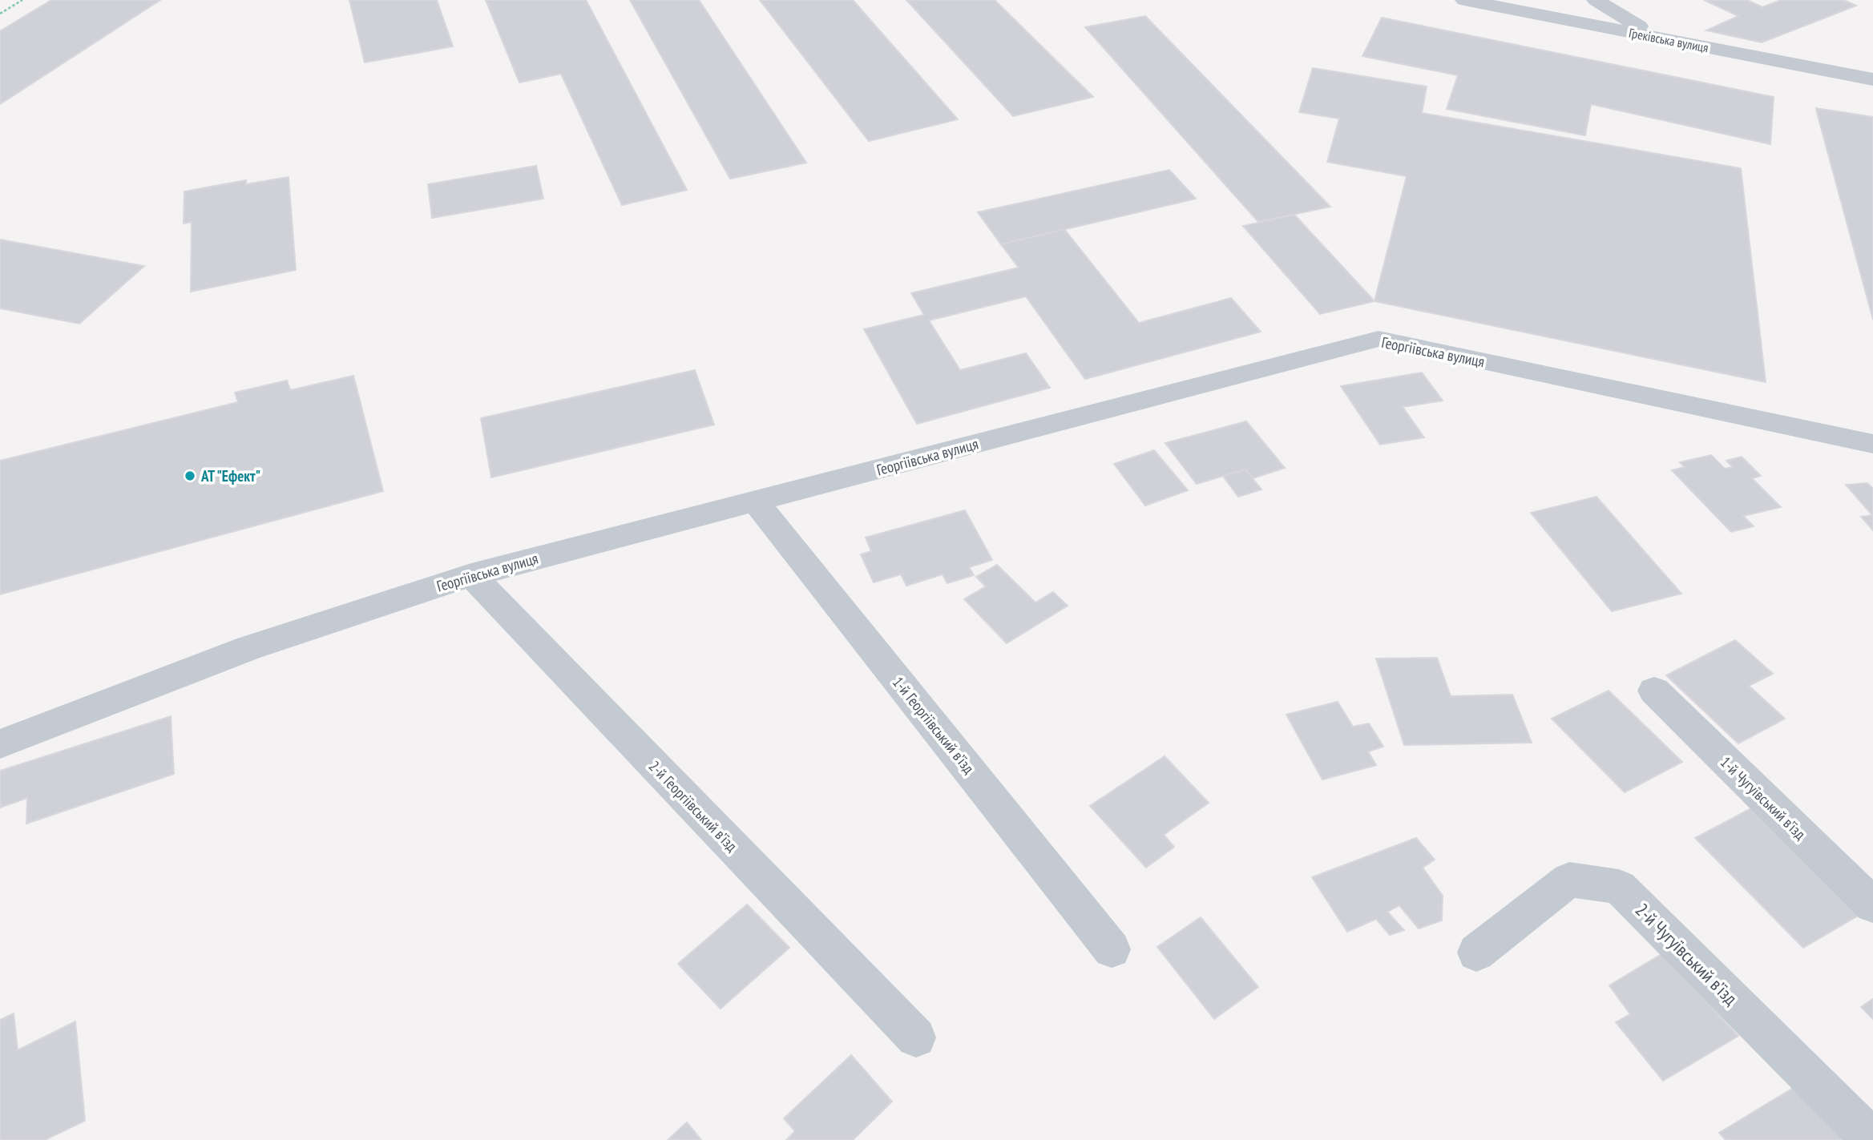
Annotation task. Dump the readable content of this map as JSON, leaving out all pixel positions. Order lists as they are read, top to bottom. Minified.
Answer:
{"streets":{"street":["Греківська вулиця","Георгіївська вулиця","1-й Георгіївський в’їзд","1-й Чугуївський в’їзд","2-й Георгіївський в’їзд","2-й Чугуївський в’їзд"]},"crossings":[["Георгіївська вулиця","1-й Георгіївський в’їзд"],["Георгіївська вулиця","2-й Георгіївський в’їзд"]],"places":["АТ \"Ефект\""]}
